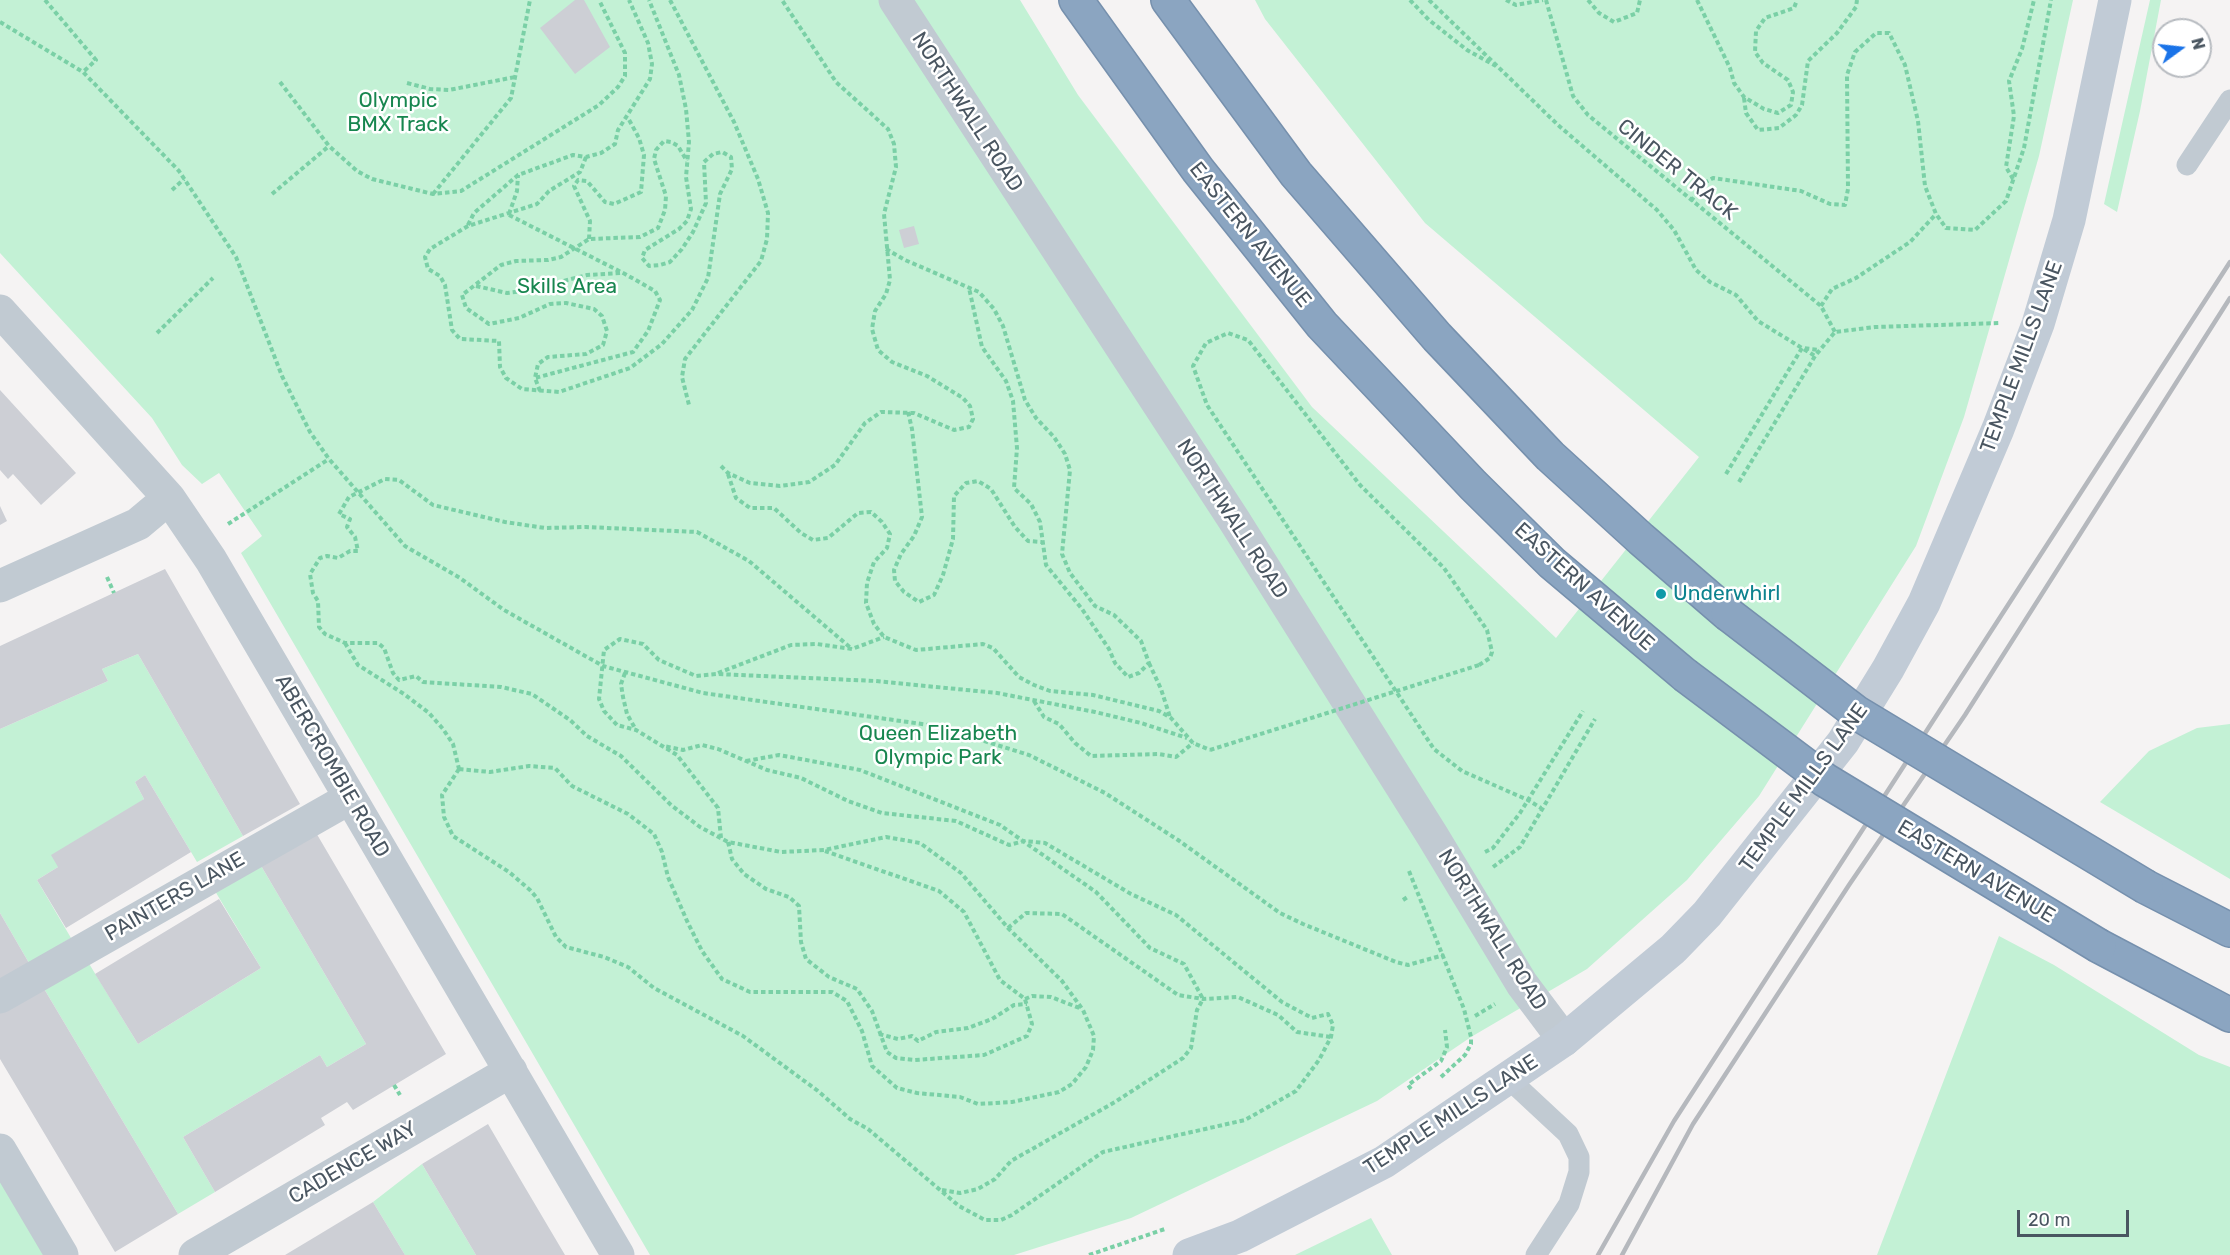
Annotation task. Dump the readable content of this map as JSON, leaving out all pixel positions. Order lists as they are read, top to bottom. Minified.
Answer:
{"streets":{"highway":["EASTERN AVENUE"],"street":["NORTHWALL ROAD","TEMPLE MILLS LANE","ABERCROMBIE ROAD","PAINTERS LANE","CADENCE WAY"],"path":["CINDER TRACK"]},"crossings":[["NORTHWALL ROAD","TEMPLE MILLS LANE"],["ABERCROMBIE ROAD","PAINTERS LANE"],["ABERCROMBIE ROAD","CADENCE WAY"]],"parks":["Olympic BMX Track","Skills Area","Queen Elizabeth Olympic Park"],"places":["Underwhirl"],"scale_bar":"20 m","north":"right"}
